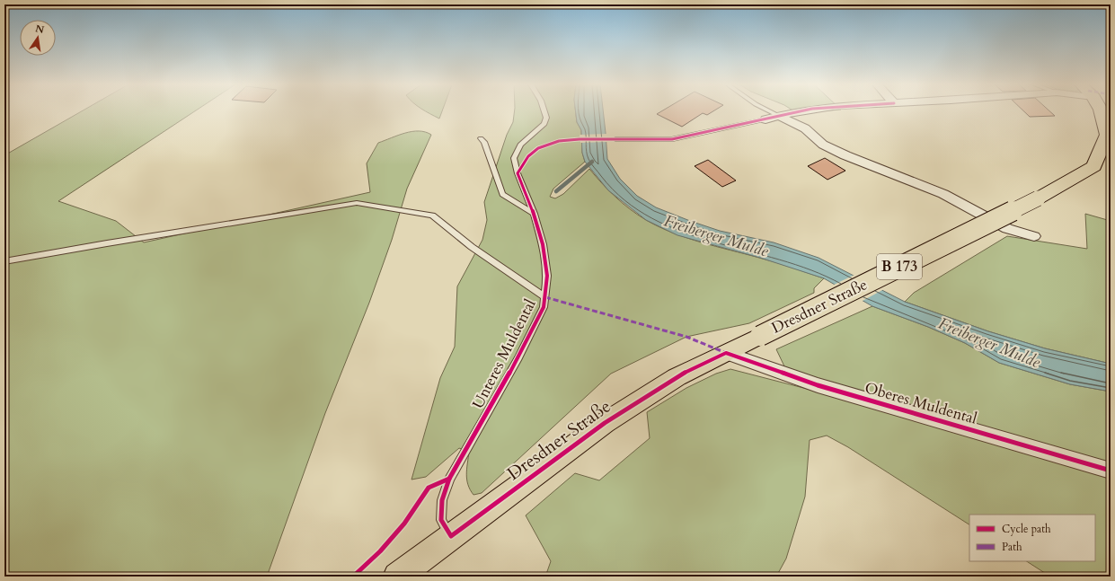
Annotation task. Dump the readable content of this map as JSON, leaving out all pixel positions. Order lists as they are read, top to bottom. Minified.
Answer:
{"streets":{"main road":["B 173","Dresdner Straße"],"street":["Oberes Muldental"],"lane":["Unteres Muldental"]},"crossings":[["Dresdner Straße","Unteres Muldental"],["Dresdner Straße","Oberes Muldental"]],"water":["Freiberger Mulde"],"legend":["Cycle path","Path"],"north":"top"}
